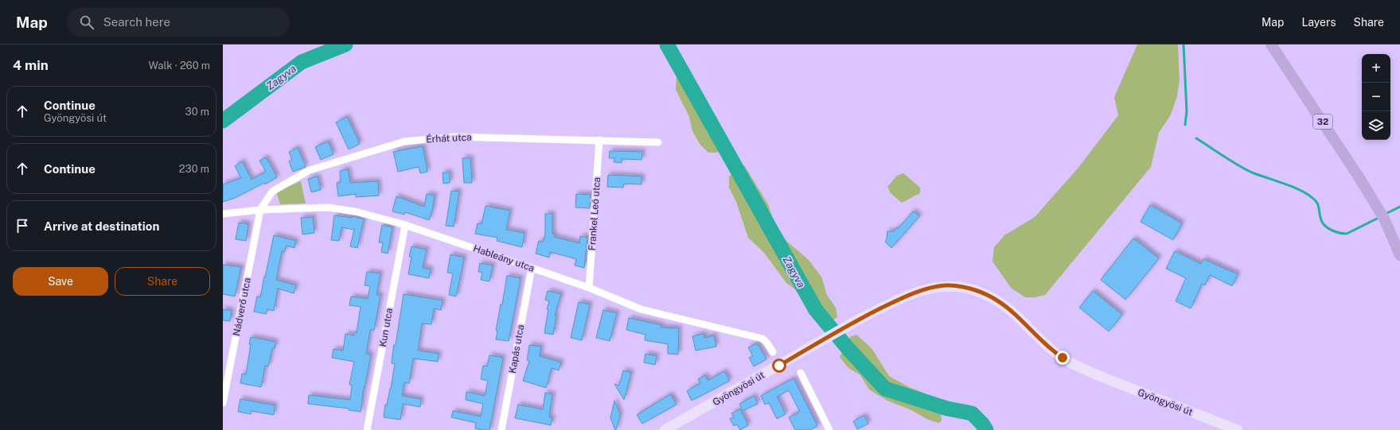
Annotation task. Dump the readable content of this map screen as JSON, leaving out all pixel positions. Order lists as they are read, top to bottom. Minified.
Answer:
{"streets":{"main road":["32"],"street":["Érhát utca","Frankel Leó utca","Hableány utca","Nádverő utca","Kun utca","Kapás utca","Gyöngyösi út"]},"crossings":[["Érhát utca","Frankel Leó utca"],["Érhát utca","Hableány utca"],["Érhát utca","Nádverő utca"],["Frankel Leó utca","Hableány utca"],["Hableány utca","Nádverő utca"],["Hableány utca","Kun utca"],["Hableány utca","Kapás utca"]],"water":["Zagyva"],"page":{"header":"Map","search":"Search here","nav":["Map","Layers","Share"],"heading":["4 min","Walk · 260 m"],"map_buttons":["+","−"],"list":[["Continue","Gyöngyösi út","30 m"],["Continue","230 m"],"Arrive at destination"],"buttons":["Save","Share"]}}
